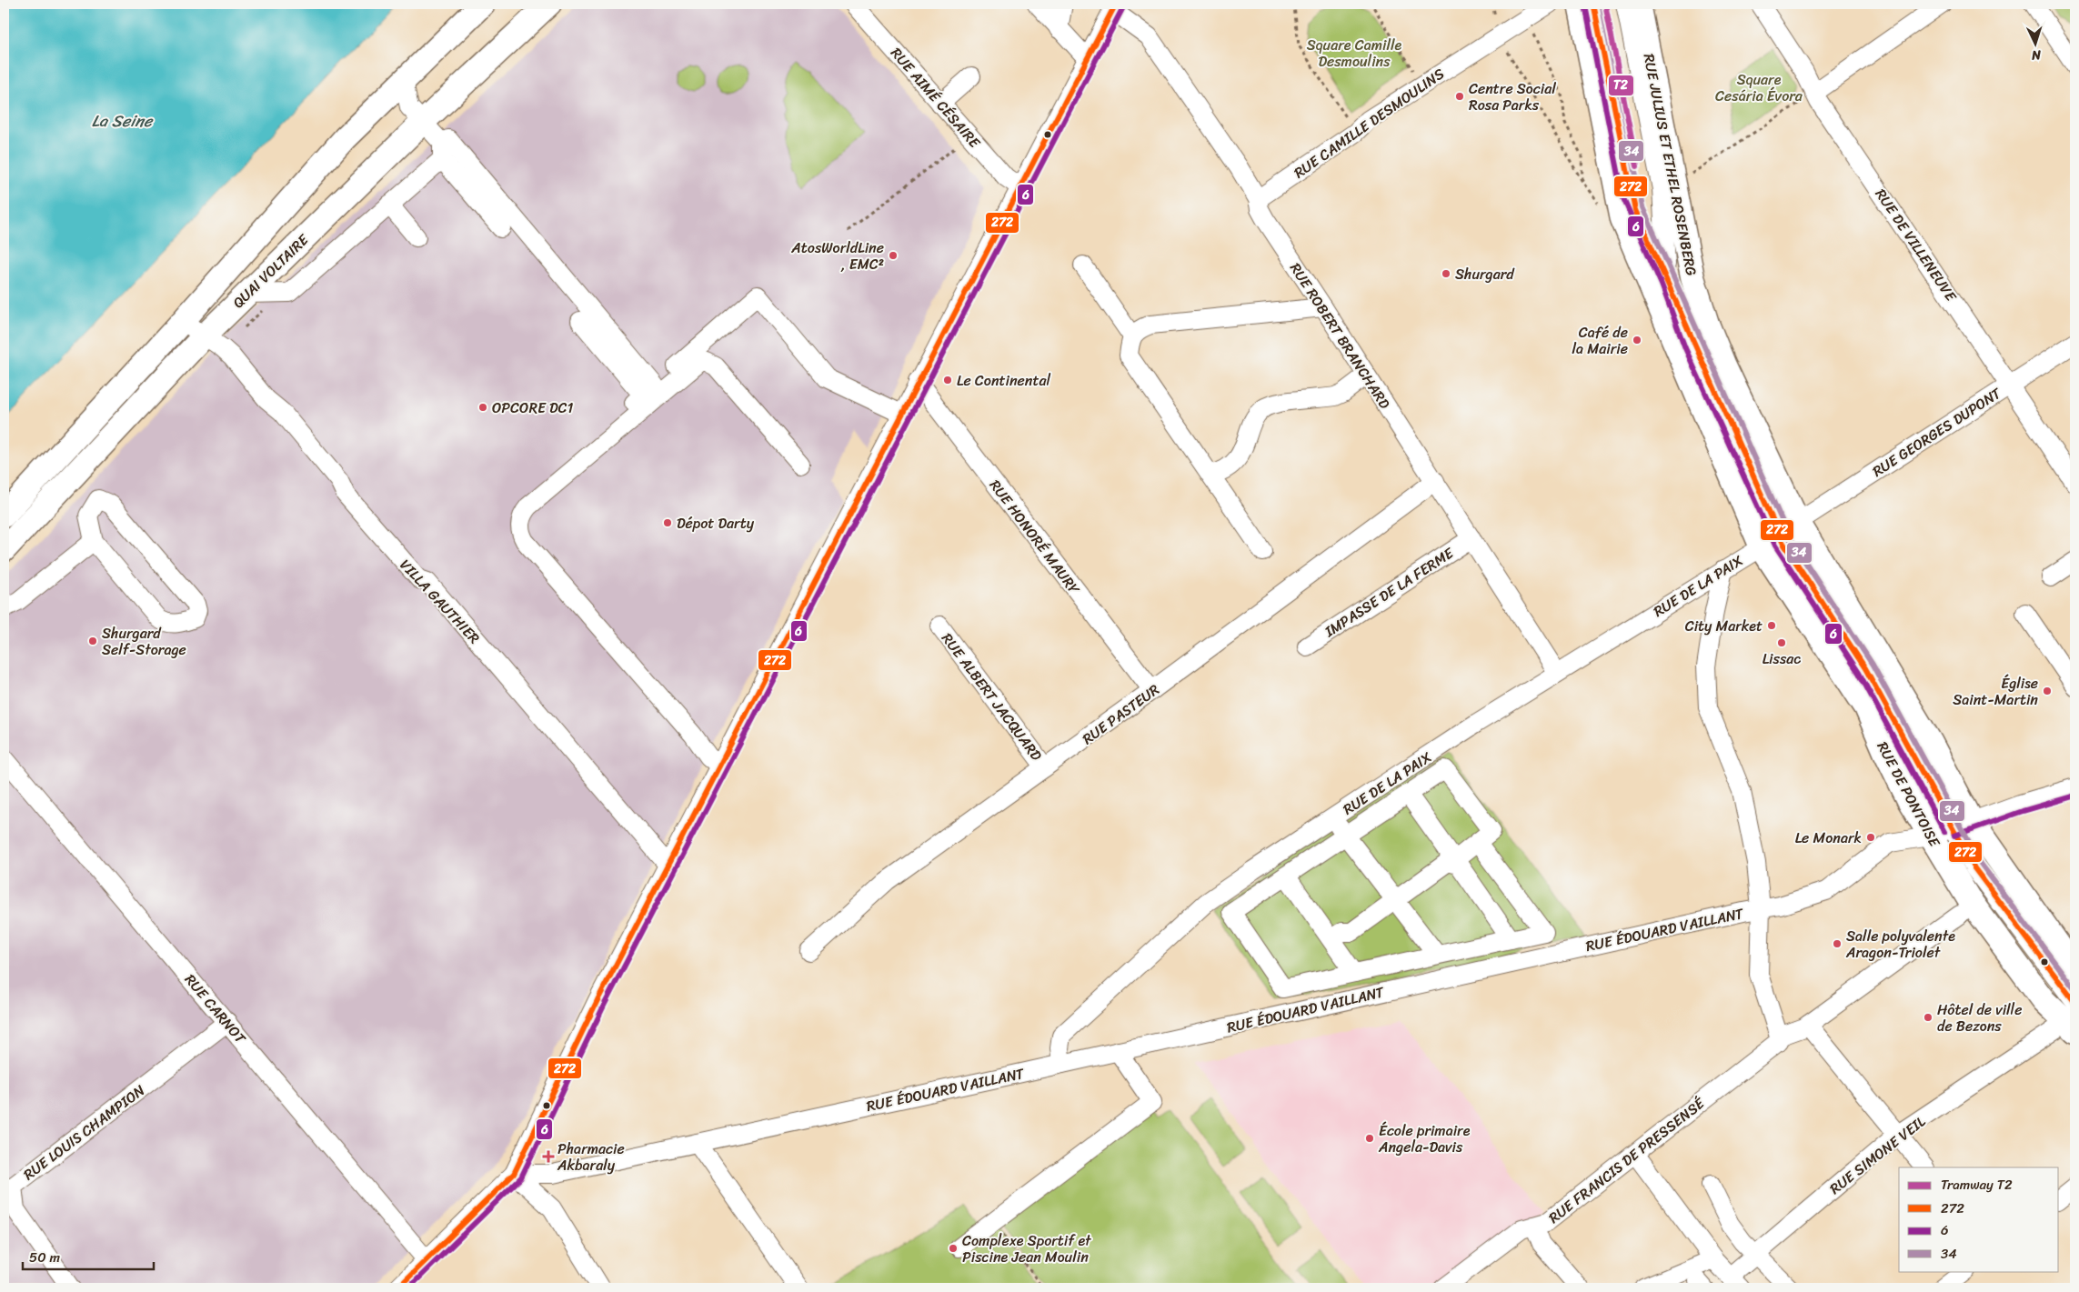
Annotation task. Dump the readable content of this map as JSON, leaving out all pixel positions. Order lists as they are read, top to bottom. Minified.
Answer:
{"streets":{"main road":["RUE JULIUS ET ETHEL ROSENBERG","QUAI VOLTAIRE","RUE DE PONTOISE"],"street":["RUE AIMÉ CÉSAIRE","RUE CAMILLE DESMOULINS","RUE DE VILLENEUVE","RUE ROBERT BRANCHARD","RUE GEORGES DUPONT","RUE HONORÉ MAURY","RUE DE LA PAIX","IMPASSE DE LA FERME","VILLA GAUTHIER","RUE ALBERT JACQUARD","RUE PASTEUR","RUE ÉDOUARD VAILLANT","RUE CARNOT","RUE LOUIS CHAMPION","RUE SIMONE VEIL","RUE FRANCIS DE PRESSENSÉ"]},"crossings":[["RUE CAMILLE DESMOULINS","RUE ROBERT BRANCHARD"],["RUE JULIUS ET ETHEL ROSENBERG","RUE GEORGES DUPONT"],["RUE DE VILLENEUVE","RUE GEORGES DUPONT"],["QUAI VOLTAIRE","VILLA GAUTHIER"],["RUE ROBERT BRANCHARD","RUE DE LA PAIX"],["RUE ROBERT BRANCHARD","IMPASSE DE LA FERME"],["RUE ROBERT BRANCHARD","RUE PASTEUR"],["RUE HONORÉ MAURY","RUE PASTEUR"],["RUE DE LA PAIX","RUE DE PONTOISE"],["RUE DE LA PAIX","RUE ÉDOUARD VAILLANT"],["RUE ALBERT JACQUARD","RUE PASTEUR"],["RUE DE PONTOISE","RUE ÉDOUARD VAILLANT"],["RUE DE PONTOISE","RUE SIMONE VEIL"],["RUE DE PONTOISE","RUE FRANCIS DE PRESSENSÉ"],["RUE CARNOT","RUE LOUIS CHAMPION"]],"water":["La Seine"],"parks":["Square Camille Desmoulins","Square Cesária Évora"],"places":{"other":["Centre Social Rosa Parks","AtosWorldLine , EMC²","Shurgard","Café de la Mairie","Le Continental","OPCORE DC1","Dépot Darty","City Market","Shurgard Self-Storage","Lissac","Église Saint-Martin","Le Monark","Salle polyvalente Aragon-Triolet","Hôtel de ville de Bezons","École primaire Angela-Davis","Complexe Sportif et Piscine Jean Moulin"],"health":["Pharmacie Akbaraly"]},"lines":["tram line T2","transit line 272","transit line 34","transit line 6"],"legend":["Tramway T2","272","6","34"],"scale_bar":"50 m","north":"bottom"}
